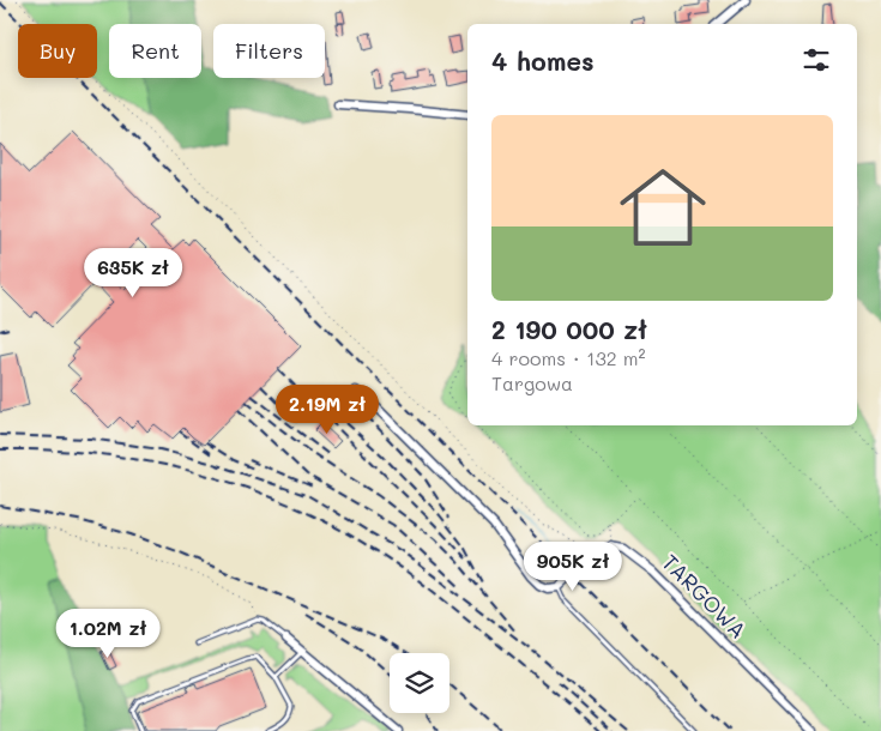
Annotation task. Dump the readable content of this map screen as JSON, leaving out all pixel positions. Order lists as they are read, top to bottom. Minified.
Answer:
{"streets":{"street":["TARGOWA"]},"page":{"chip":["Buy","Rent","Filters"],"heading":"4 homes","list":[{"name":"2 190 000 zł","note":"4 rooms · 132 m² · Targowa"}],"price":["635K zł","2.19M zł","905K zł","1.02M zł"]}}
